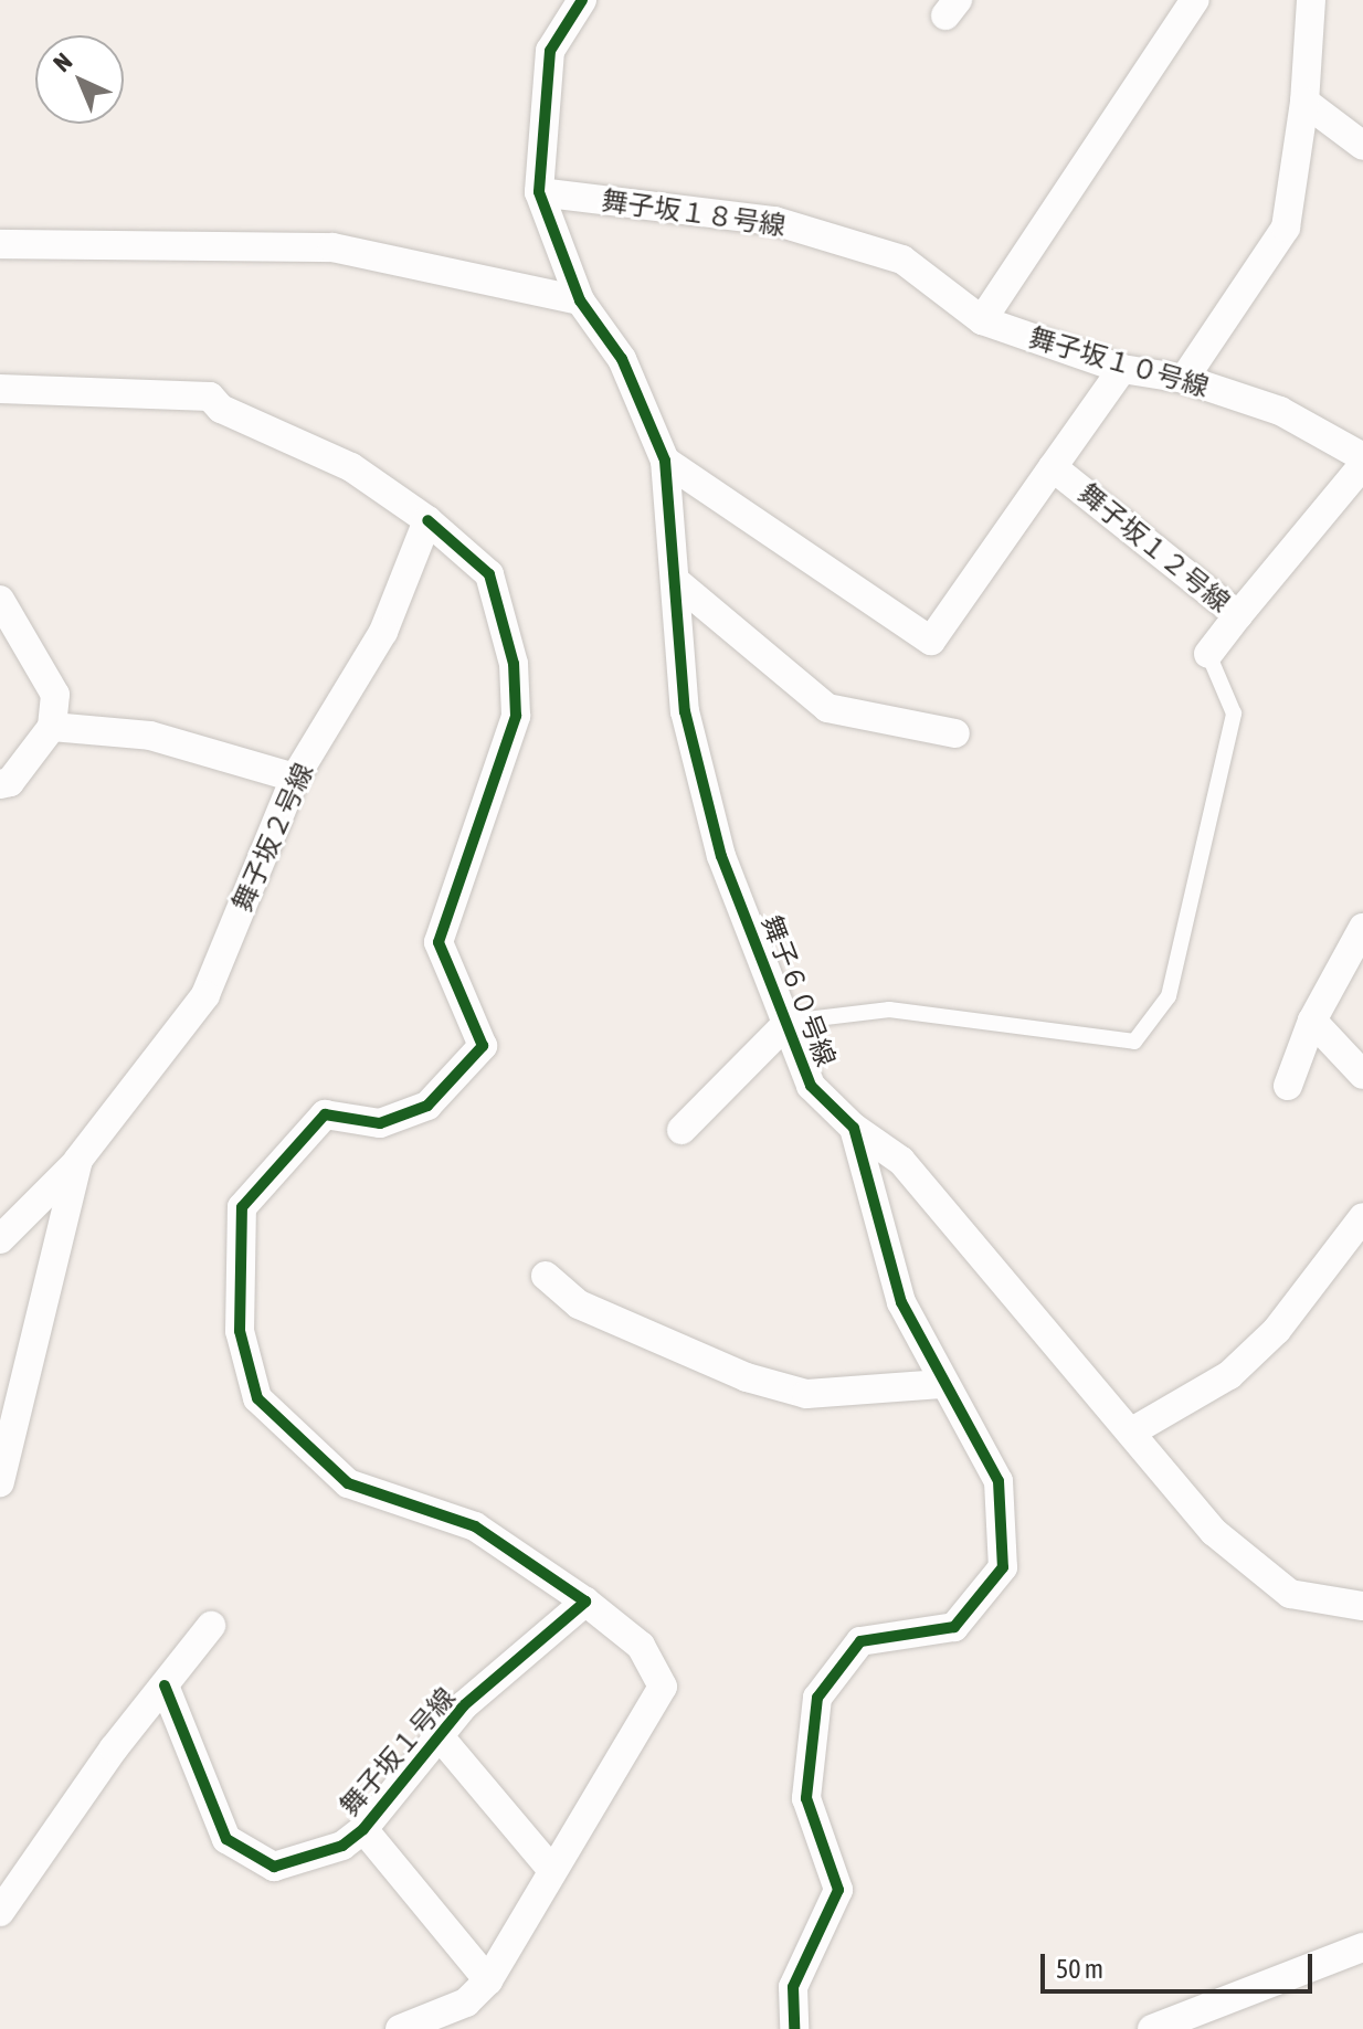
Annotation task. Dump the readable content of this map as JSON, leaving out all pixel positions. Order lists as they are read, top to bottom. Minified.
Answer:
{"streets":{"street":["舞子坂１８号線","舞子坂１０号線","舞子坂１２号線","舞子坂２号線","舞子６０号線","舞子坂１号線"]},"crossings":[["舞子坂１８号線","舞子坂１０号線"],["舞子坂１８号線","舞子６０号線"],["舞子坂１０号線","舞子坂１２号線"]],"scale_bar":"50 m","north":"top left"}
